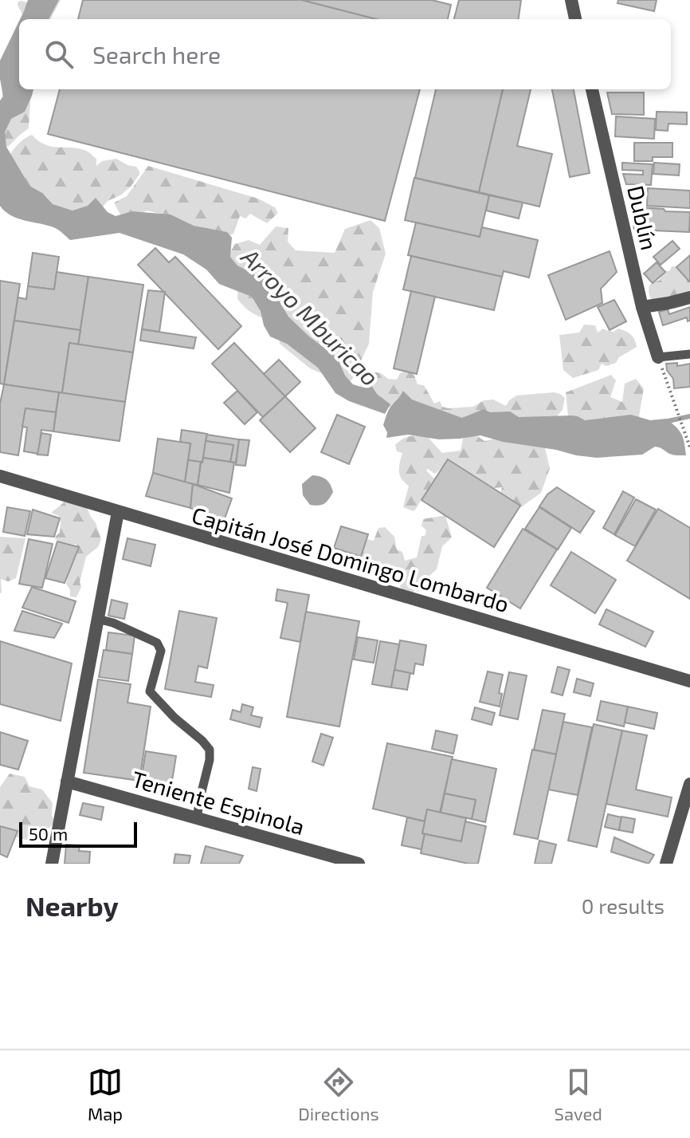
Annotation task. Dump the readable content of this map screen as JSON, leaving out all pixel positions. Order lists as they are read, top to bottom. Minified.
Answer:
{"streets":{"street":["Dublín","Capitán José Domingo Lombardo","Teniente Espinola"]},"water":["Arroyo Mburicao"],"scale_bar":"50 m","page":{"search":"Search here","scale":"50 m","heading":["Nearby","0 results"],"nav":["Map","Directions","Saved"]}}
